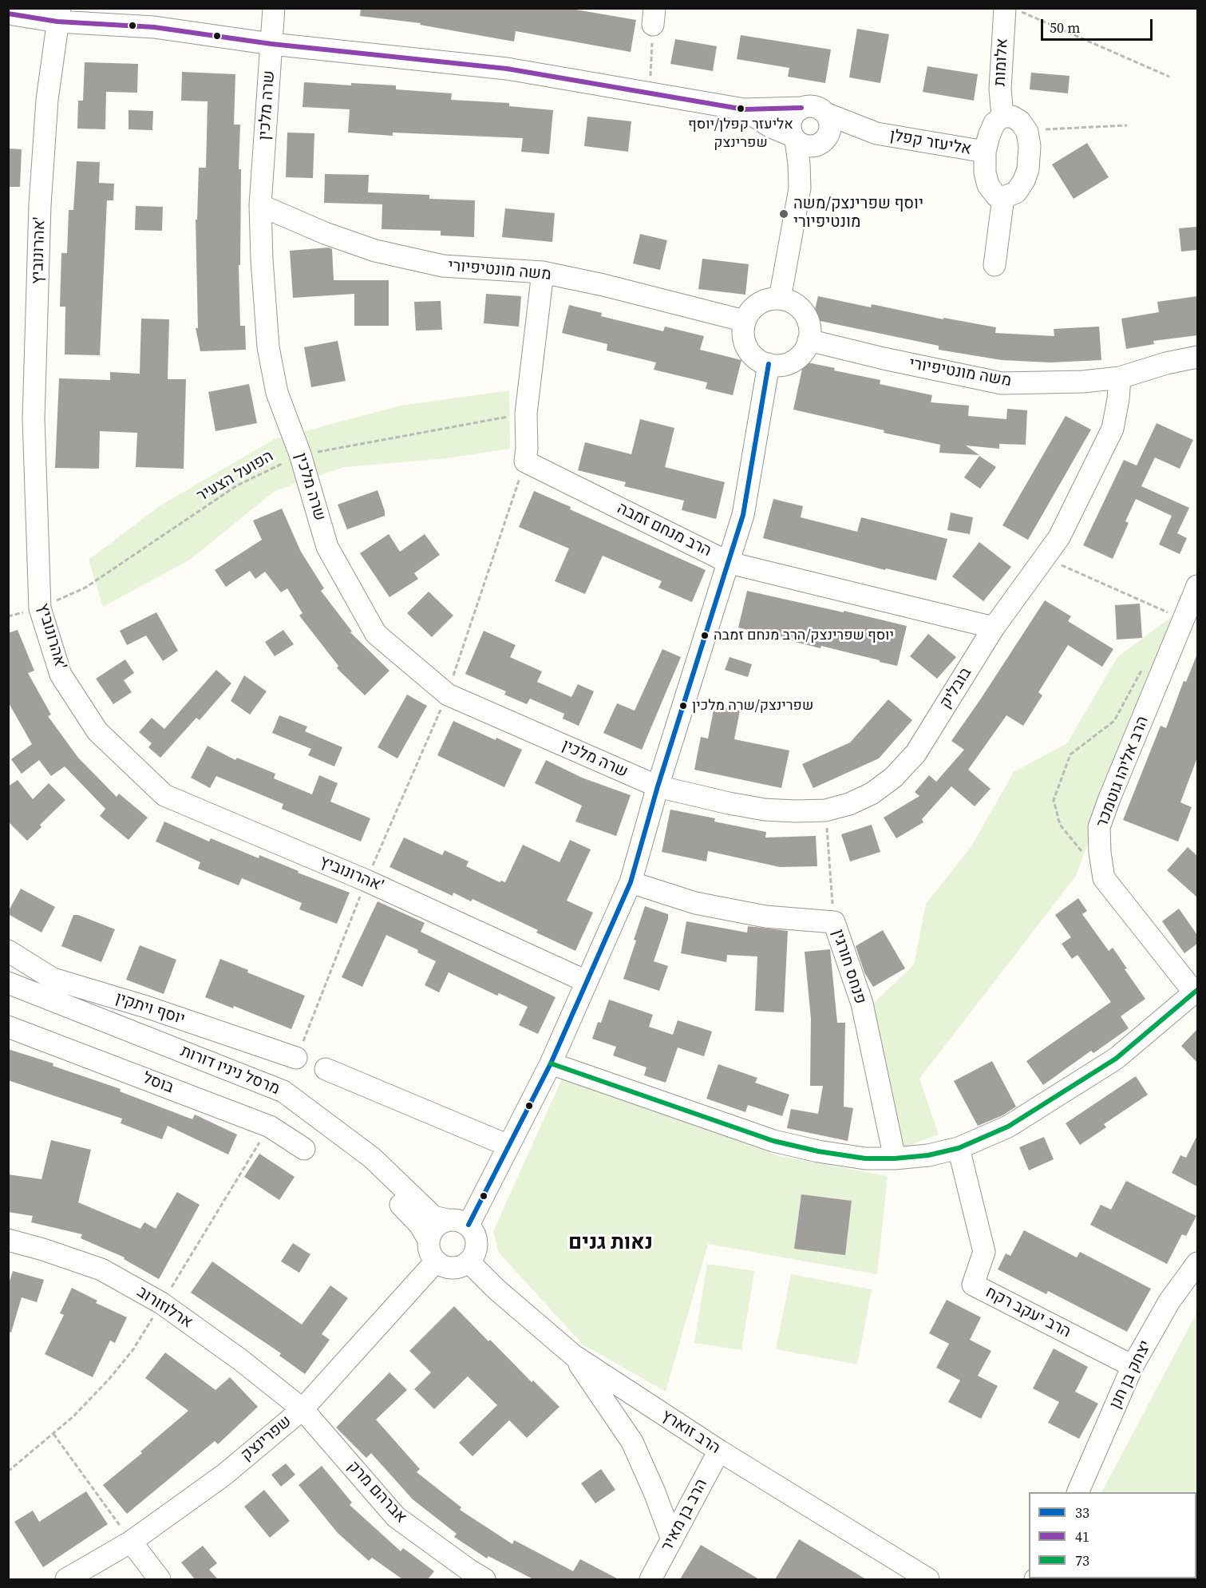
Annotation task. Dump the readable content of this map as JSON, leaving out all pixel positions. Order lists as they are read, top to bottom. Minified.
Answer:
{"streets":{"street":["אלומות","שרה מלכין","אליעזר קפלן","אהרונוביץ'","משה מונטיפיורי","הרב מנחם זמבה","בובליק","הרב אליהו גוטמכר","פנחס חורגין","יוסף ויתקין","מרסל ניניו דורות","בוסל","ארלוזורוב","הרב יעקב רקח","יצחק בן חנן","הרב זוארץ","שפרינצק","אברהם מרק","הרב בן מאיר"],"path":["הפועל הצעיר"]},"crossings":[["אלומות","אליעזר קפלן"],["שרה מלכין","משה מונטיפיורי"],["שרה מלכין","הפועל הצעיר"],["שרה מלכין","בובליק"],["אהרונוביץ'","הפועל הצעיר"],["משה מונטיפיורי","בובליק"],["הרב מנחם זמבה","בובליק"],["מרסל ניניו דורות","הרב זוארץ"],["מרסל ניניו דורות","שפרינצק"],["ארלוזורוב","שפרינצק"],["ארלוזורוב","אברהם מרק"],["הרב יעקב רקח","יצחק בן חנן"],["הרב זוארץ","שפרינצק"],["הרב זוארץ","הרב בן מאיר"],["שפרינצק","אברהם מרק"]],"districts":["נאות גנים"],"places":["אליעזר קפלן/יוסף שפרינצק","יוסף שפרינצק/משה מונטיפיורי","יוסף שפרינצק/הרב מנחם זמבה","שפרינצק/שרה מלכין"],"lines":["transit line 41","transit line 33","transit line 73"],"legend":["33","41","73"],"scale_bar":"50 m"}
